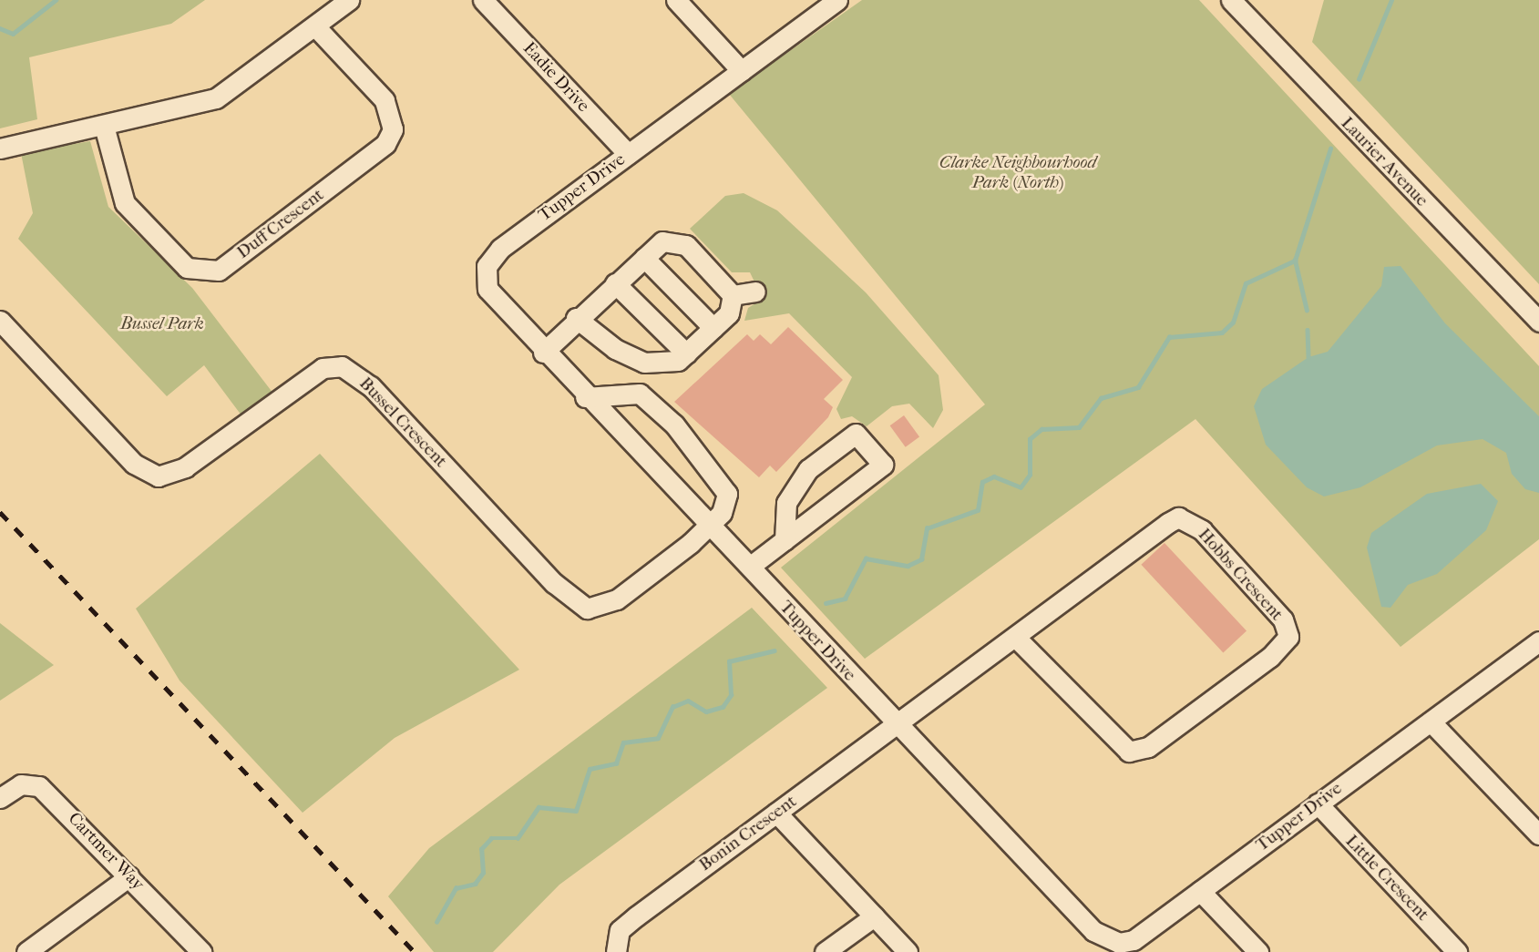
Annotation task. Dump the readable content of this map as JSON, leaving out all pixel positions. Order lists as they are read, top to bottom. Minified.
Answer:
{"streets":{"street":["Eadie Drive","Laurier Avenue","Tupper Drive","Duff Crescent","Bussel Crescent","Hobbs Crescent","Bonin Crescent","Cartmer Way","Little Crescent"]},"crossings":[["Eadie Drive","Tupper Drive"],["Tupper Drive","Bussel Crescent"],["Tupper Drive","Hobbs Crescent"],["Tupper Drive","Bonin Crescent"],["Tupper Drive","Little Crescent"],["Hobbs Crescent","Bonin Crescent"]],"parks":["Clarke Neighbourhood Park (North)","Bussel Park"]}
